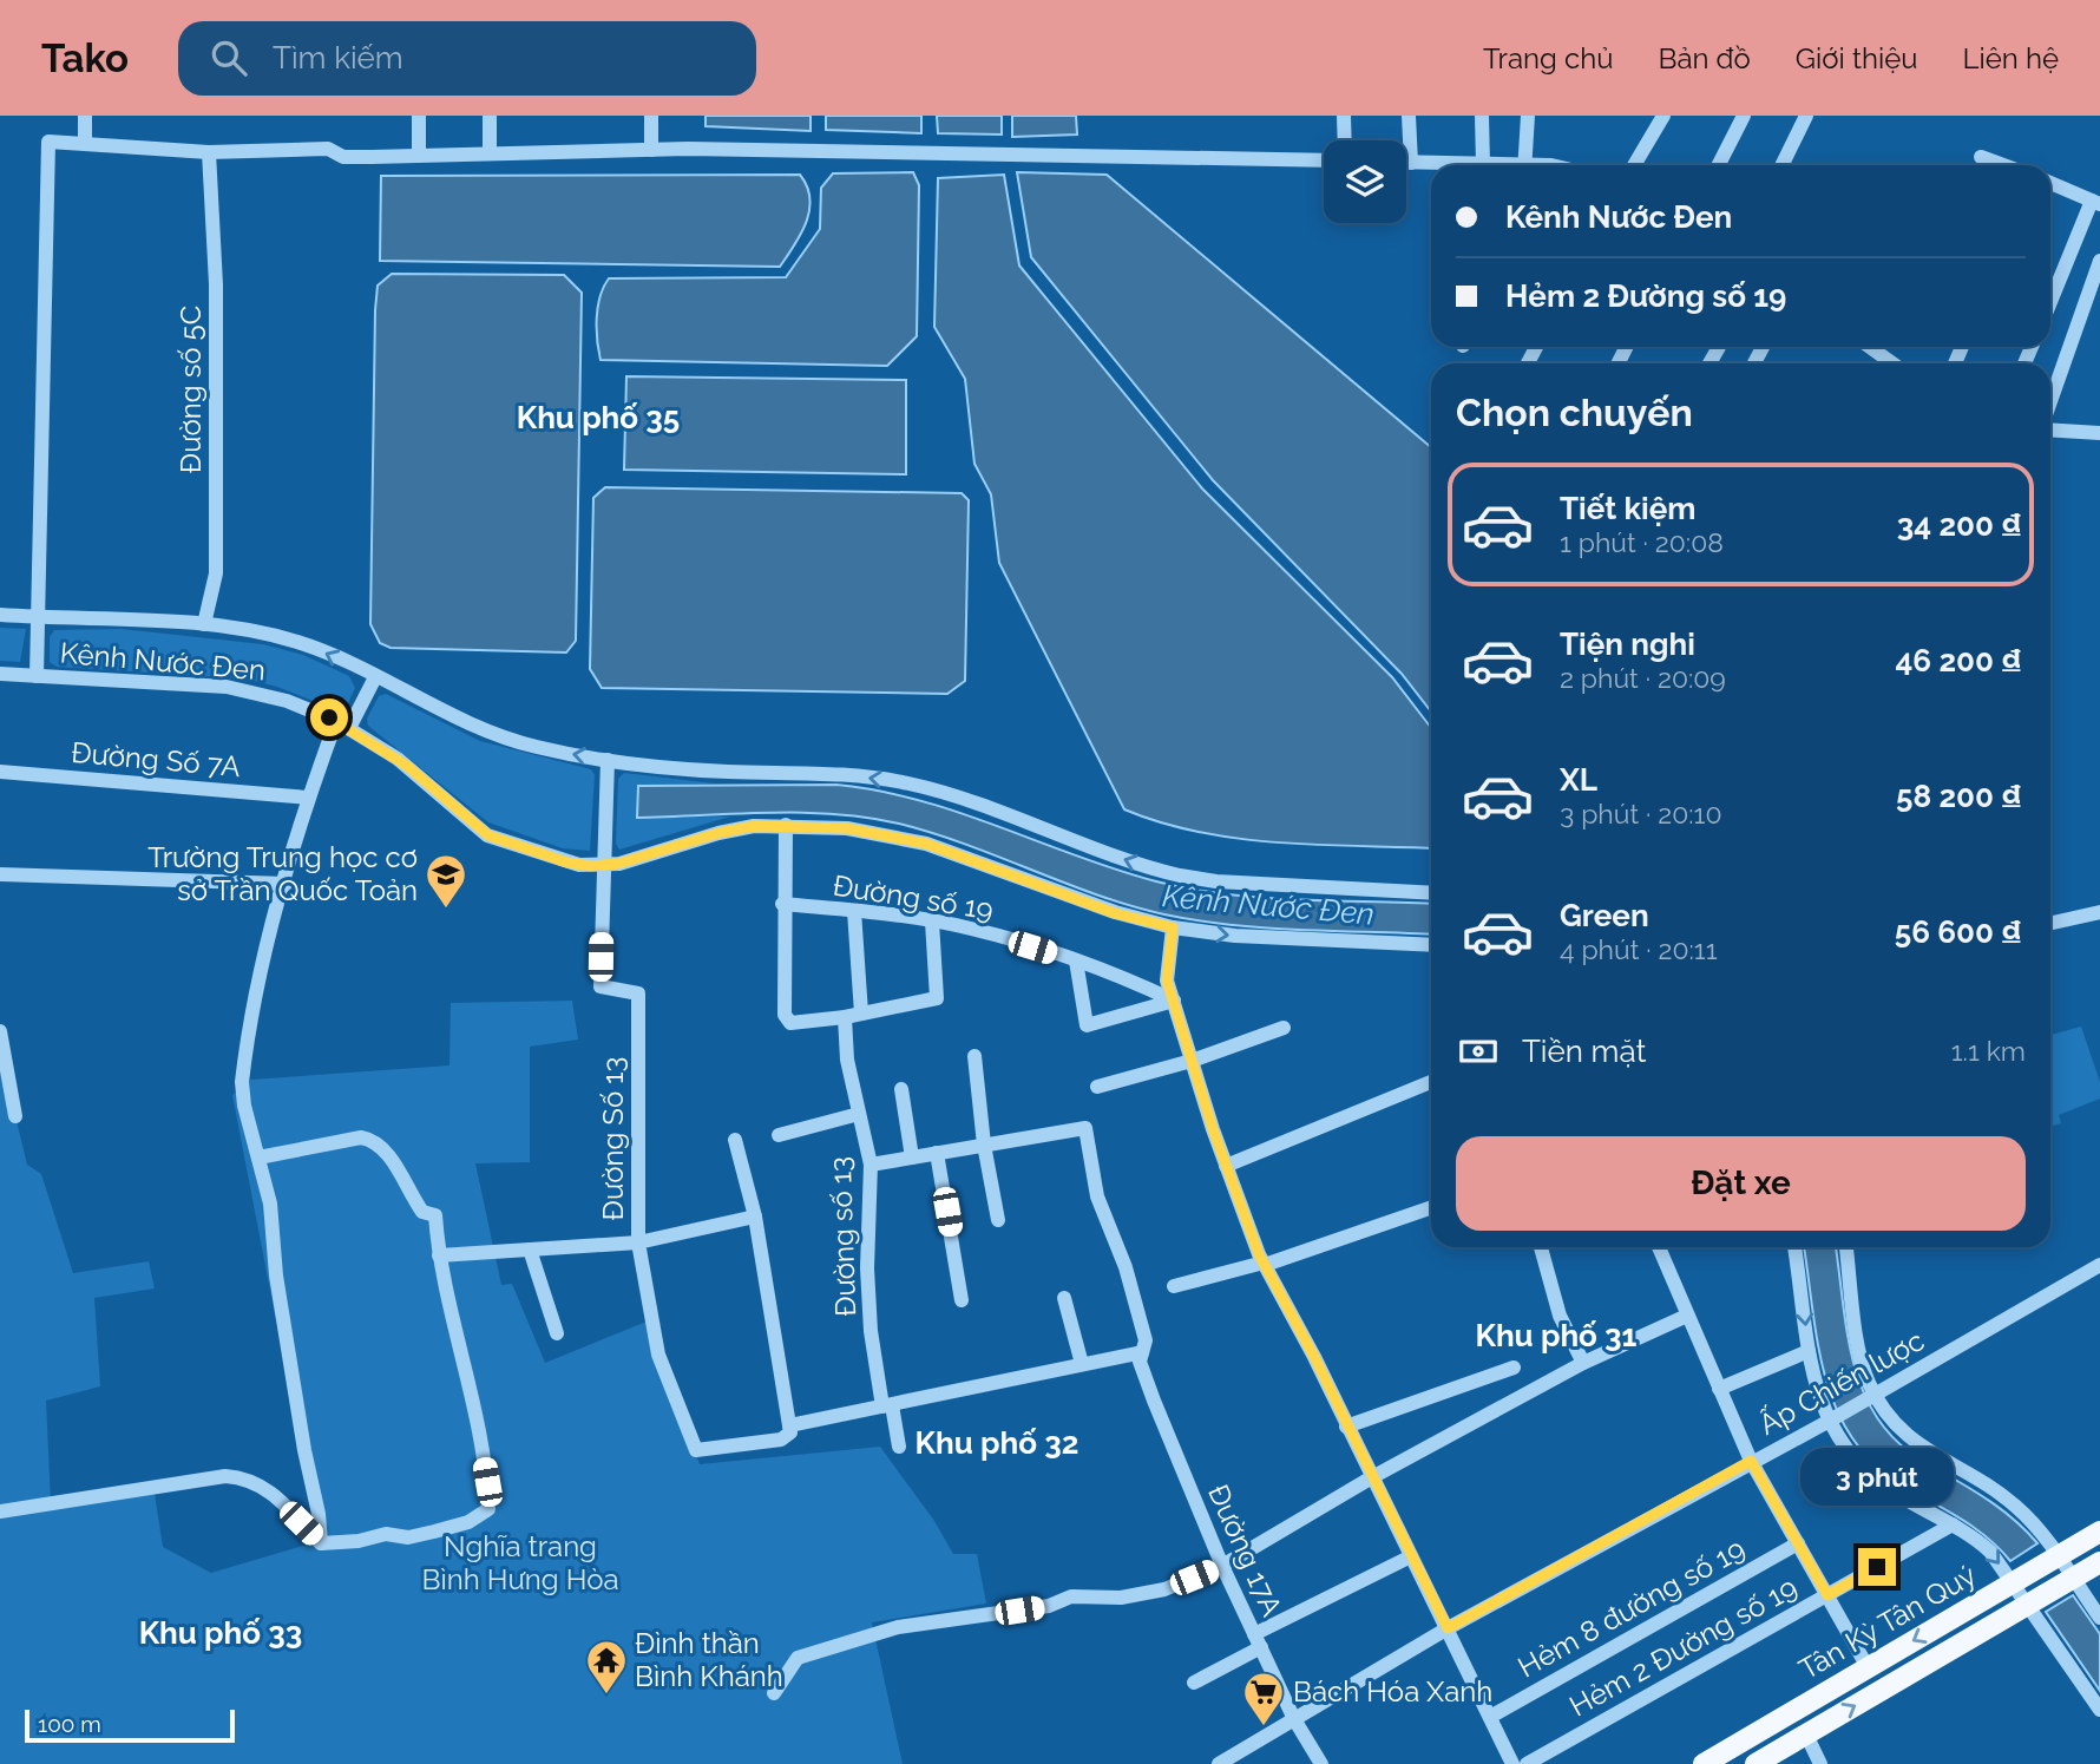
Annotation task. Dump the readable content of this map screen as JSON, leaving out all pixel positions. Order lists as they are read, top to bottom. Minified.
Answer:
{"streets":{"main road":["Tân Kỳ Tân Quý"],"street":["Đường số 5C","Kênh Nước Đen","Đường Số 7A","Đường số 19","Đường Số 13","Đường số 13","Ấp Chiến lược","Đường 17A","Hẻm 8 đường số 19","Hẻm 2 Đường số 19"]},"crossings":[["Đường số 5C","Kênh Nước Đen"],["Kênh Nước Đen","Đường Số 13"],["Ấp Chiến lược","Đường 17A"]],"districts":["Khu phố 35","Khu phố 31","Khu phố 32","Khu phố 33"],"water":["Kênh Nước Đen"],"parks":["Nghĩa trang Bình Hưng Hòa"],"places":{"school or university":["Trường Trung học cơ sở Trần Quốc Toản"],"temple":["Đình thần Bình Khánh"],"supermarket":["Bách Hóa Xanh"]},"scale_bar":"100 m","page":{"header":"Tako","search":"Tìm kiếm","nav":["Trang chủ","Bản đồ","Giới thiệu","Liên hệ"],"banner":["Kênh Nước Đen","Hẻm 2 Đường số 19"],"heading":"Chọn chuyến","list":[{"name":"Tiết kiệm","note":"1 phút · 20:08","value":"34 200 ₫"},{"name":"Tiện nghi","note":"2 phút · 20:09","value":"46 200 ₫"},{"name":"XL","note":"3 phút · 20:10","value":"58 200 ₫"},{"name":"Green","note":"4 phút · 20:11","value":"56 600 ₫"}],"pay":["Tiền mặt","1.1 km"],"buttons":"Đặt xe","bubble":"3 phút","scale":"100 m"}}
